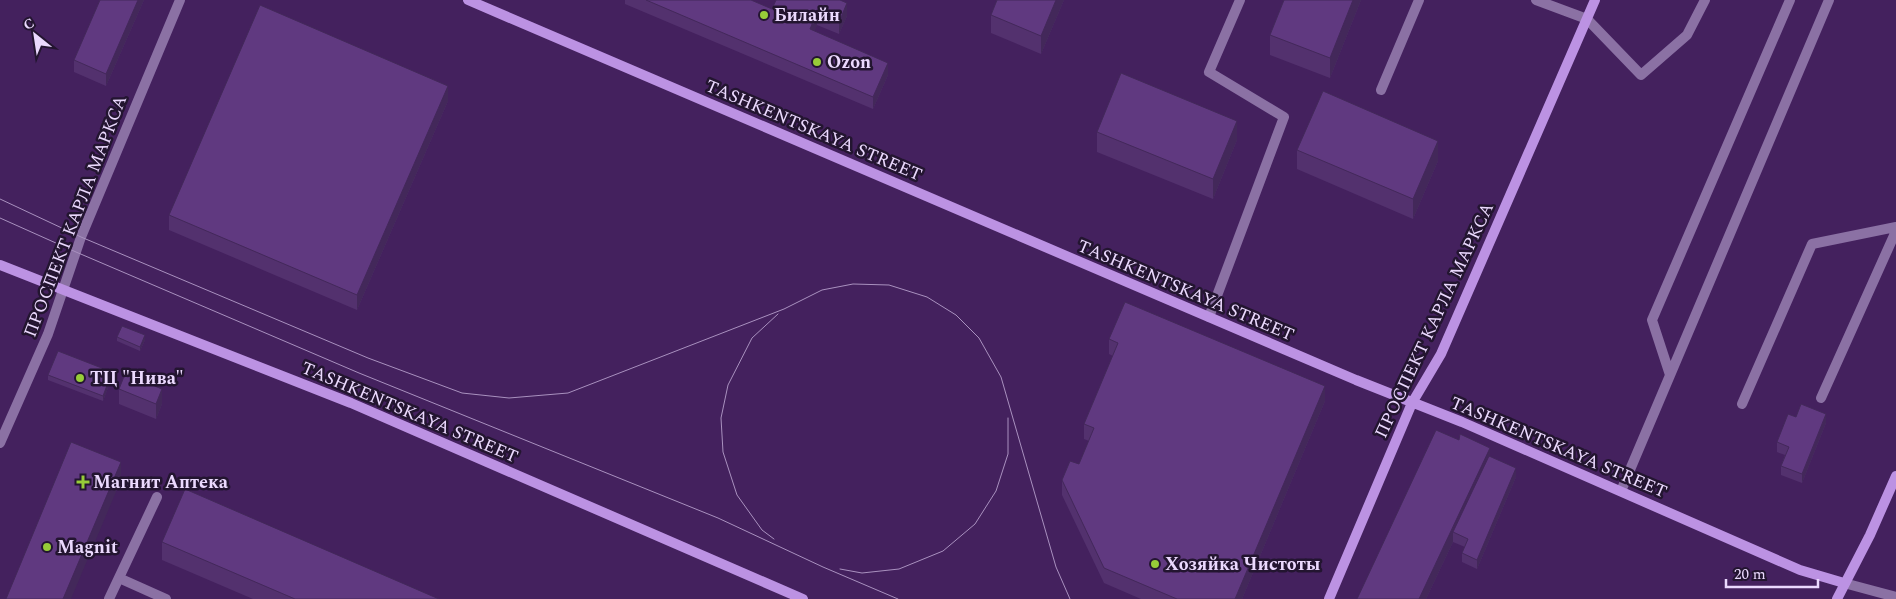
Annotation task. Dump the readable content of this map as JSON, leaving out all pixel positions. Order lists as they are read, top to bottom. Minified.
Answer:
{"streets":{"main road":["TASHKENTSKAYA STREET","ПРОСПЕКТ КАРЛА МАРКСА"]},"crossings":[["TASHKENTSKAYA STREET","ПРОСПЕКТ КАРЛА МАРКСА"]],"places":{"other":["Билайн","Ozon","ТЦ \"Нива\"","Magnit","Хозяйка Чистоты"],"health":["Магнит Аптека"]},"scale_bar":"20 m","north":"top left"}
